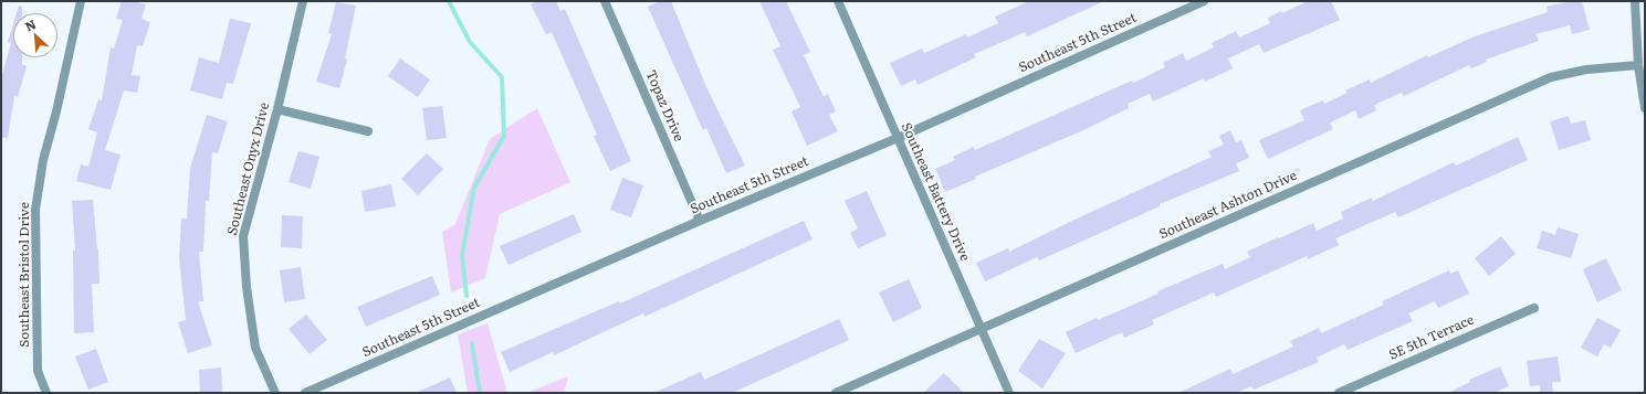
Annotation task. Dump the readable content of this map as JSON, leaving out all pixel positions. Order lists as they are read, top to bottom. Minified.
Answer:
{"streets":{"street":["Southeast 5th Street","Topaz Drive","Southeast Onyx Drive","Southeast Battery Drive","Southeast Ashton Drive","Southeast Bristol Drive","SE 5th Terrace"]},"crossings":[["Southeast 5th Street","Topaz Drive"],["Southeast 5th Street","Southeast Battery Drive"],["Southeast Battery Drive","Southeast Ashton Drive"]],"north":"top left"}
